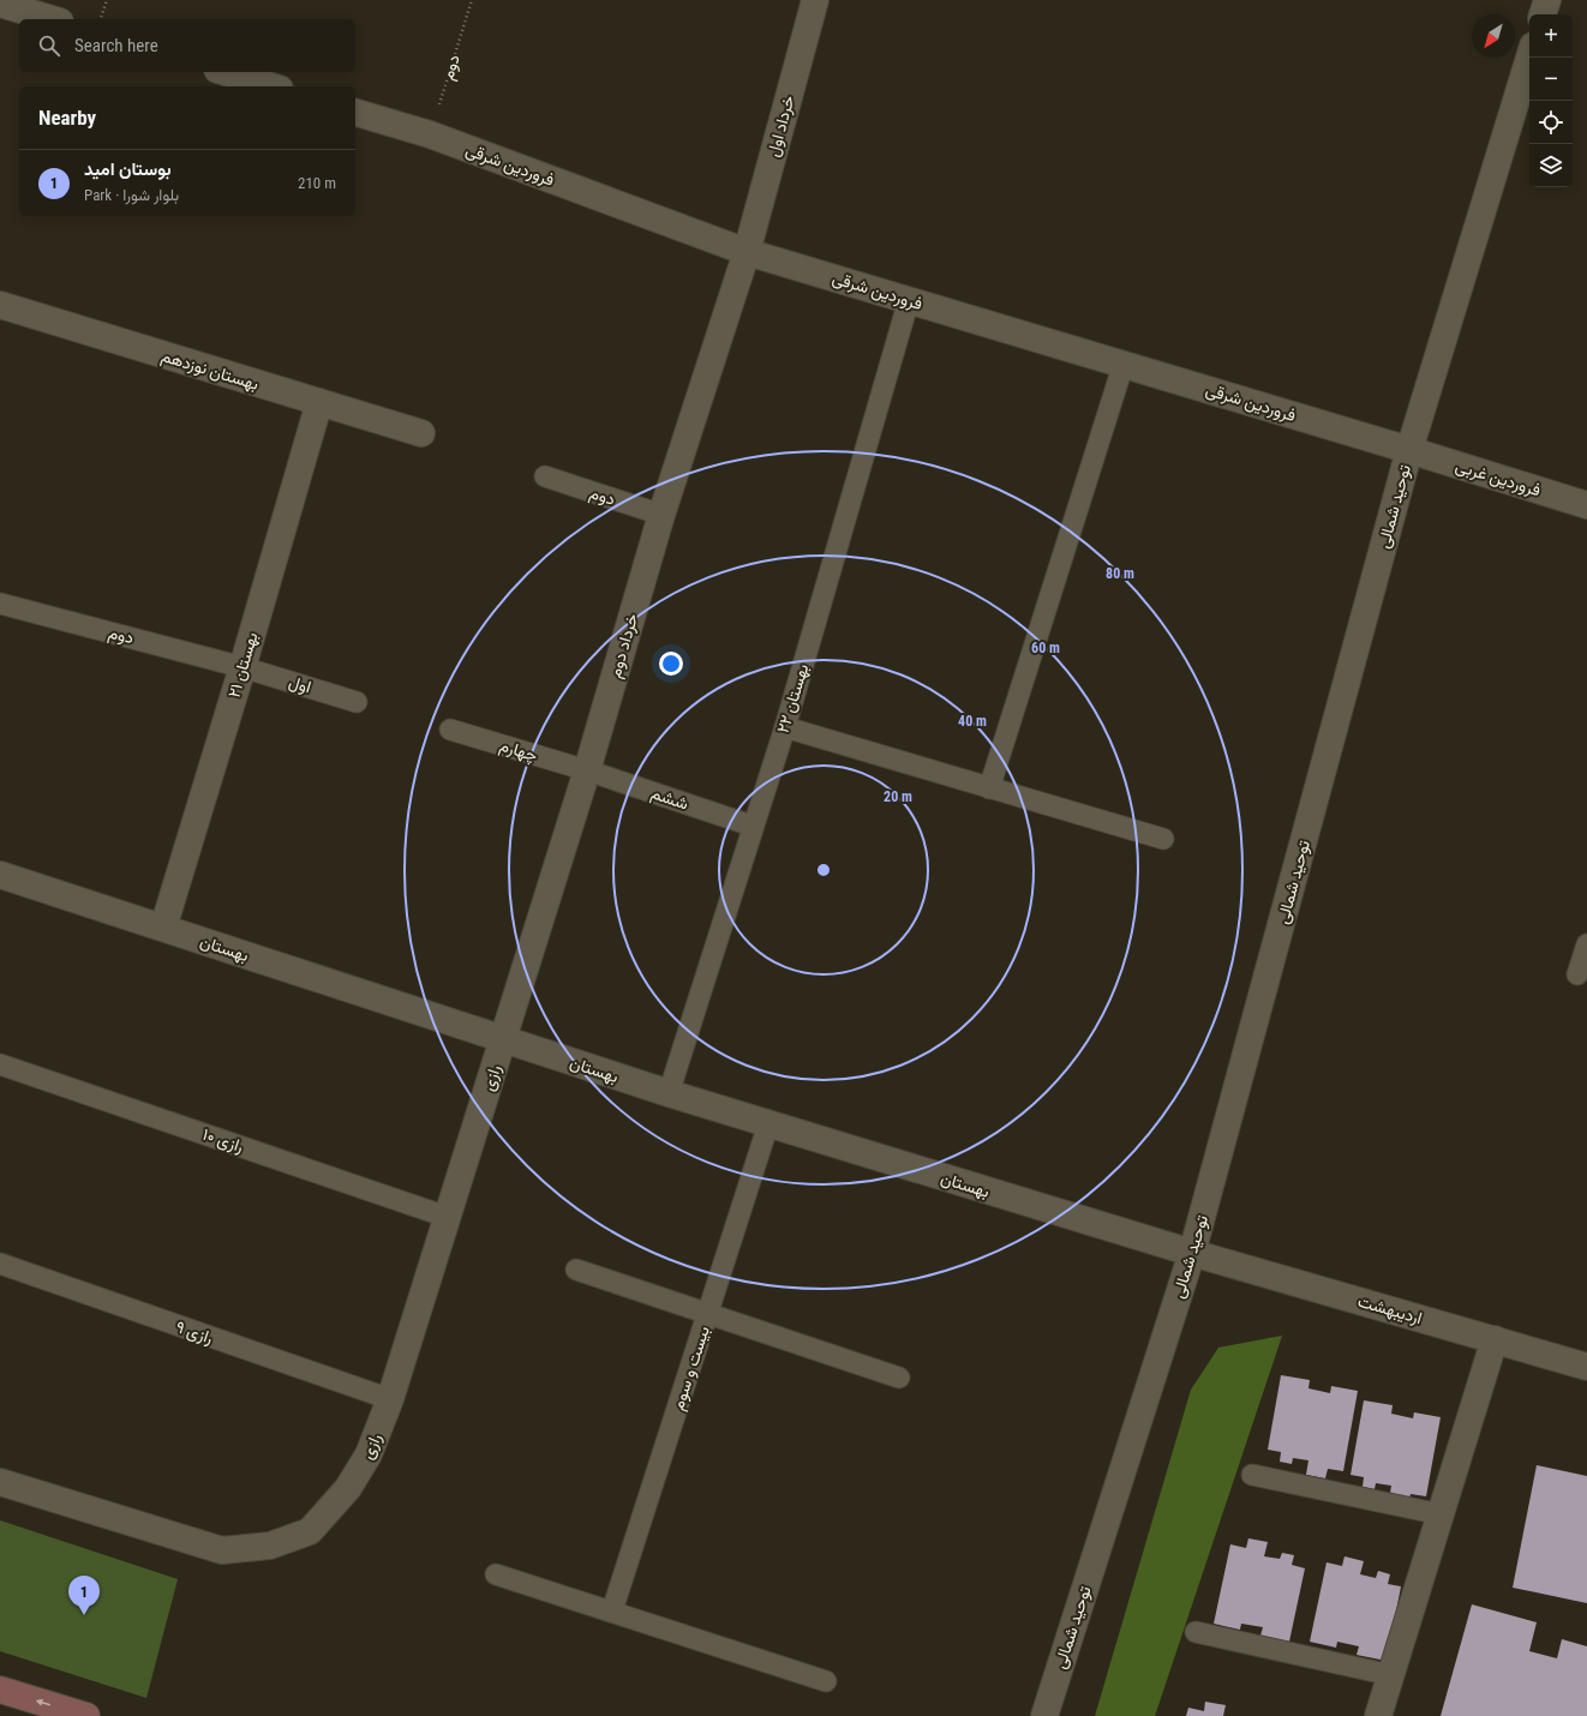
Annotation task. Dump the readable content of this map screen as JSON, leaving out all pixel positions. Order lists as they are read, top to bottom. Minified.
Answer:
{"streets":{"street":["خرداد اول","فروردین شرقی","بهستان نوزدهم","فروردین غربی","توحید شمالی","خرداد دوم","بهستان ۲۱","بهستان","رازی","اردیبهشت"],"lane":["دوم","اول","بهستان ۲۲","چهارم","ششم","رازی ۱۰","رازی ۹","بیست و سوم"]},"crossings":[["دوم","فروردین شرقی"],["دوم","خرداد دوم"],["دوم","بهستان ۲۱"],["دوم","اول"],["خرداد اول","فروردین شرقی"],["خرداد اول","خرداد دوم"],["فروردین شرقی","فروردین غربی"],["فروردین شرقی","توحید شمالی"],["فروردین شرقی","خرداد دوم"],["فروردین شرقی","بهستان ۲۲"],["بهستان نوزدهم","بهستان ۲۱"],["فروردین غربی","توحید شمالی"],["توحید شمالی","بهستان"],["توحید شمالی","اردیبهشت"],["خرداد دوم","چهارم"],["خرداد دوم","ششم"],["خرداد دوم","بهستان"],["خرداد دوم","رازی"],["بهستان ۲۱","اول"],["بهستان ۲۱","بهستان"],["بهستان ۲۲","ششم"],["بهستان ۲۲","بهستان"],["چهارم","ششم"],["بهستان","رازی"],["بهستان","اردیبهشت"],["بهستان","بیست و سوم"],["رازی","رازی ۱۰"],["رازی","رازی ۹"]],"north":"bottom left","page":{"map_buttons":["+","−"],"search":"Search here","heading":"Nearby","list":[{"mark":"1","name":"بوستان امید","note":"Park · بلوار شورا","value":"210 m"}],"pins":"1"},"rings":["80 m","60 m","40 m","20 m"]}
